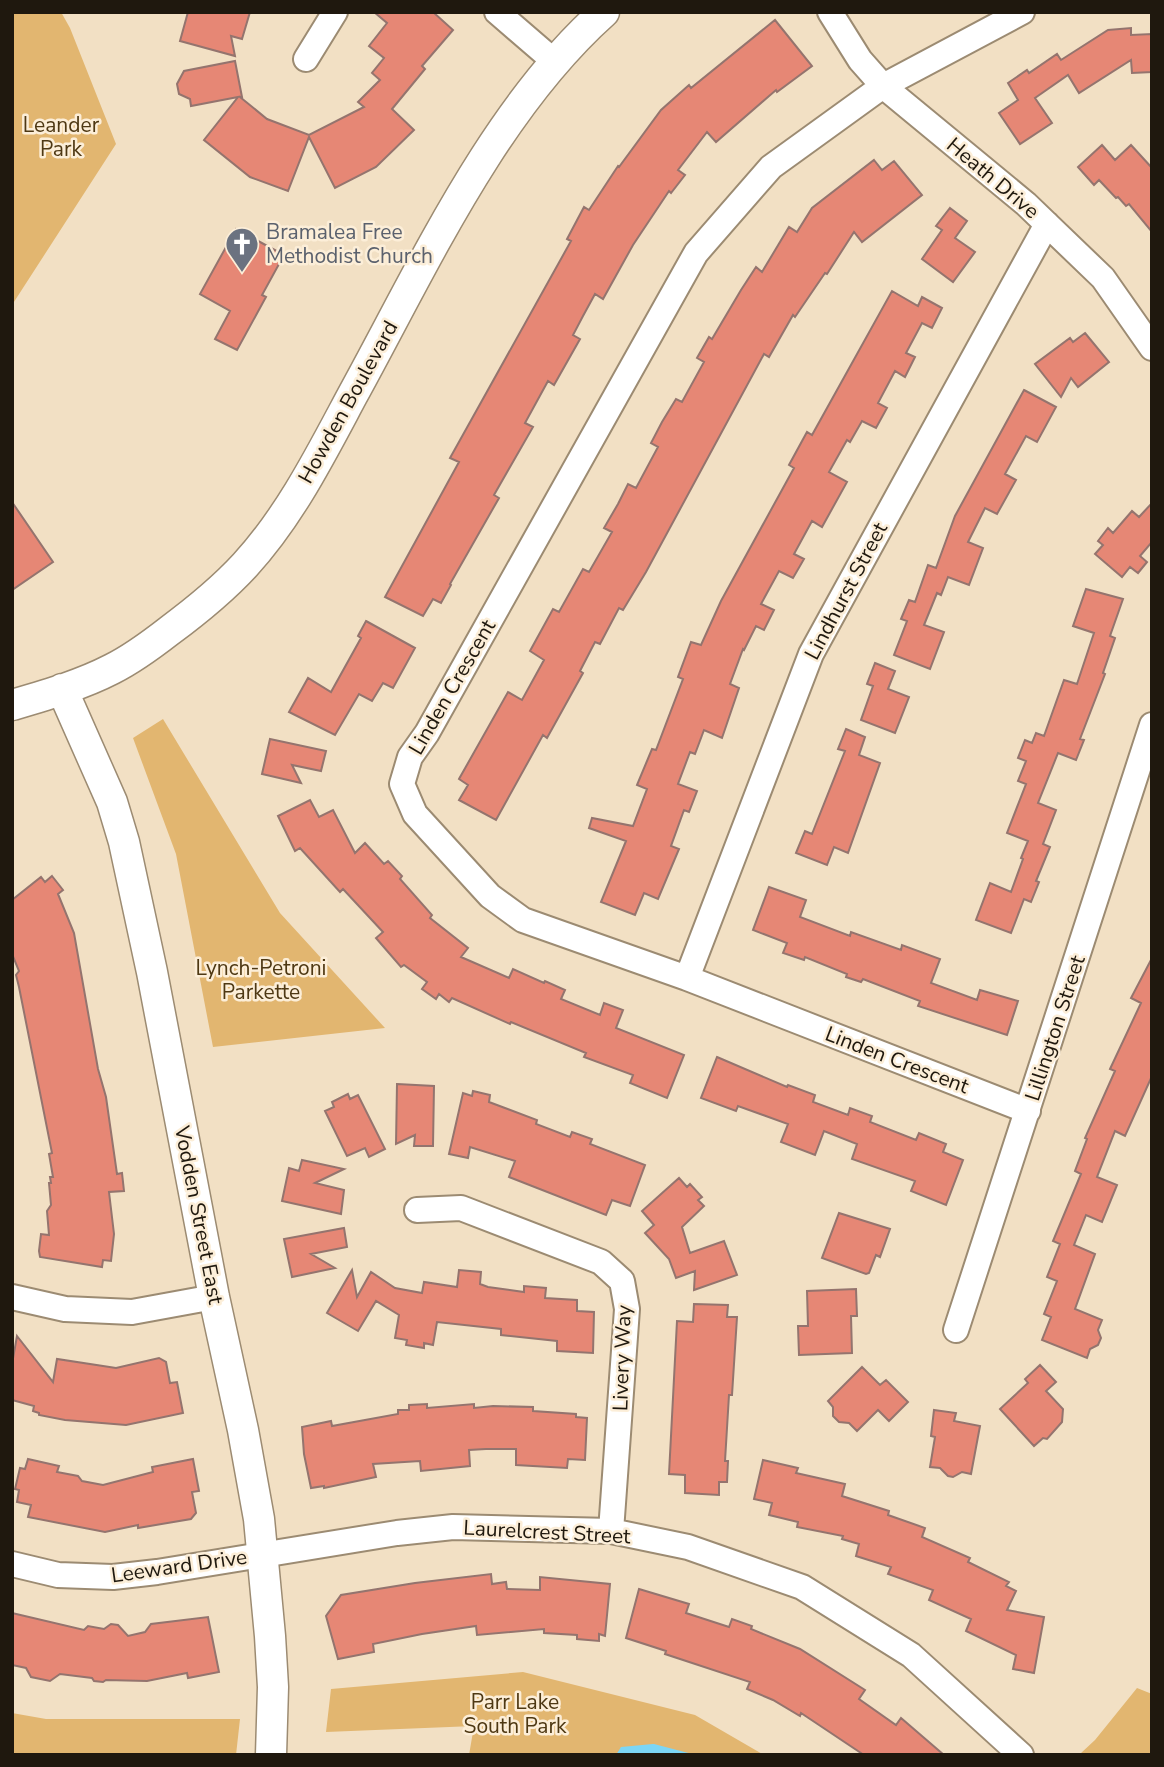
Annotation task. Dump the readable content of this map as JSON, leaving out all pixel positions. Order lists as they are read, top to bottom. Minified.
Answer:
{"streets":{"street":["Heath Drive","Howden Boulevard","Lindhurst Street","Linden Crescent","Lillington Street","Vodden Street East","Livery Way","Laurelcrest Street","Leeward Drive"]},"crossings":[["Heath Drive","Lindhurst Street"],["Heath Drive","Linden Crescent"],["Howden Boulevard","Vodden Street East"],["Lindhurst Street","Linden Crescent"],["Linden Crescent","Lillington Street"],["Vodden Street East","Laurelcrest Street"],["Vodden Street East","Leeward Drive"],["Livery Way","Laurelcrest Street"],["Laurelcrest Street","Leeward Drive"]],"parks":["Leander Park","Lynch-Petroni Parkette","Parr Lake South Park"],"places":{"church":["Bramalea Free Methodist Church"]}}
